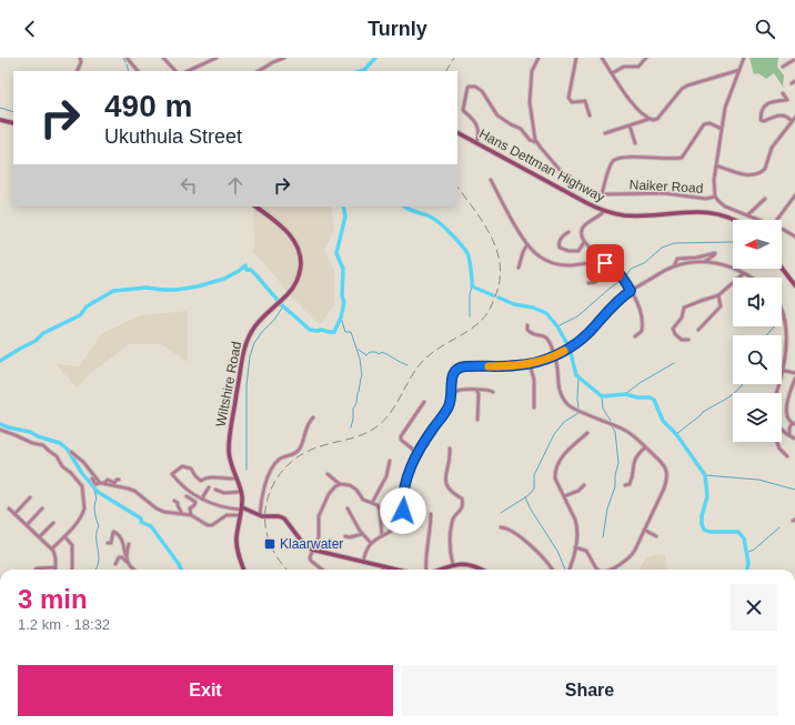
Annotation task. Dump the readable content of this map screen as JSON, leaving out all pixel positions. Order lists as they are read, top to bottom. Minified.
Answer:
{"streets":{"street":["Hans Dettman Highway","Naiker Road","Wiltshire Road"]},"places":{"transit":["Klaarwater"]},"north":"left","page":{"header":"Turnly","turn":["490 m","Ukuthula Street"],"heading":["3 min","1.2 km · 18:32"],"buttons":["Exit","Share"]}}
